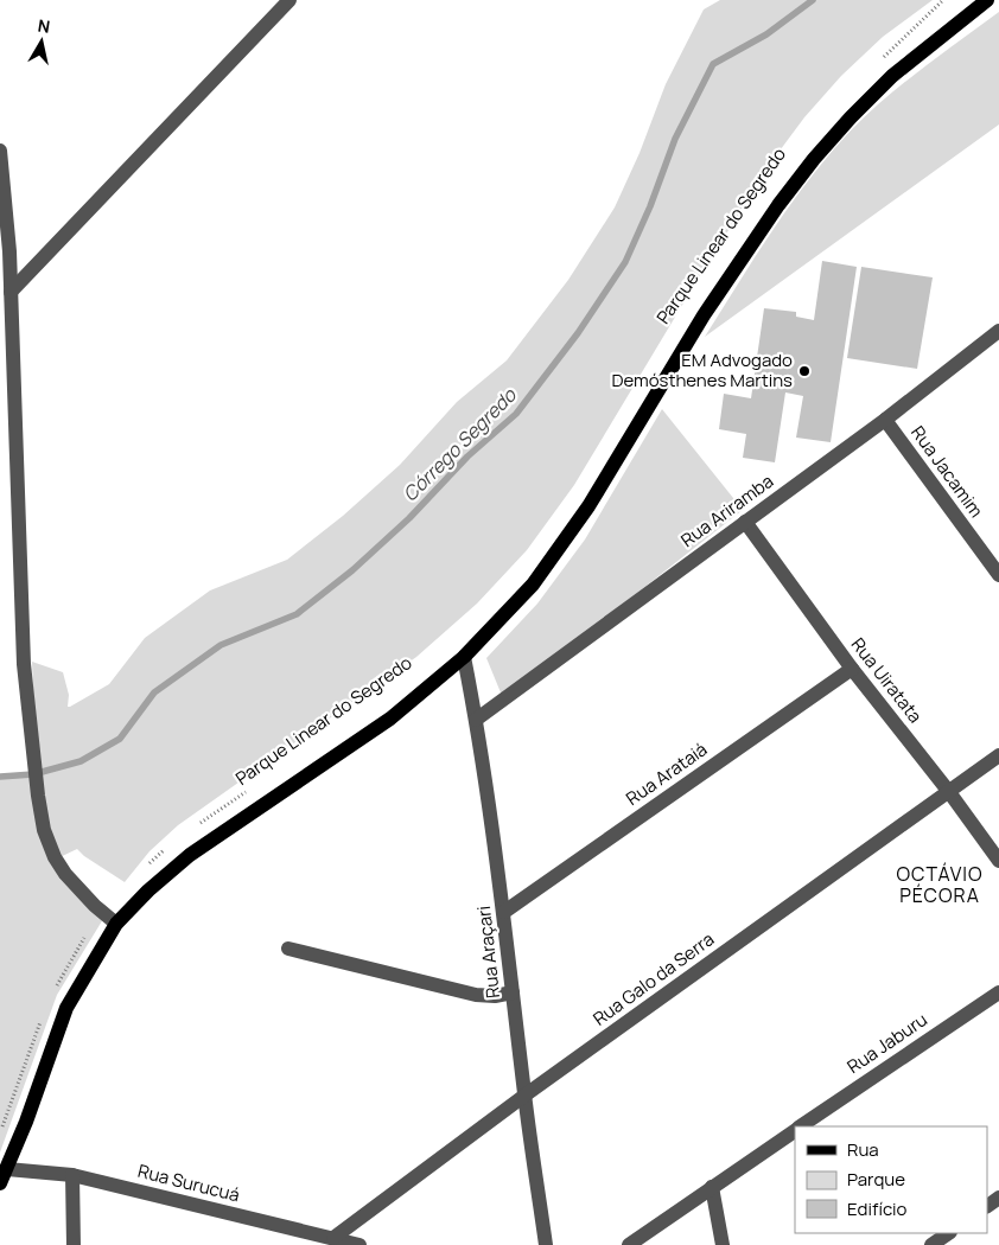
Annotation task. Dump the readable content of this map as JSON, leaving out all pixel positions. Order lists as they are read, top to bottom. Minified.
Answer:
{"streets":{"street":["Rua Jacamim","Rua Ariramba","Rua Uiratata","Rua Arataiá","Rua Araçari","Rua Galo da Serra","Rua Jaburu","Rua Surucuá"],"path":["Parque Linear do Segredo"]},"crossings":[["Rua Jacamim","Rua Ariramba"],["Rua Ariramba","Rua Uiratata"],["Rua Ariramba","Rua Araçari"],["Rua Uiratata","Rua Arataiá"],["Rua Uiratata","Rua Galo da Serra"],["Rua Arataiá","Rua Araçari"],["Rua Araçari","Rua Galo da Serra"],["Rua Galo da Serra","Rua Surucuá"]],"districts":["OCTÁVIO PÉCORA"],"water":["Córrego Segredo"],"places":["EM Advogado Demósthenes Martins"],"legend":["Rua","Parque","Edifício"],"north":"top"}
